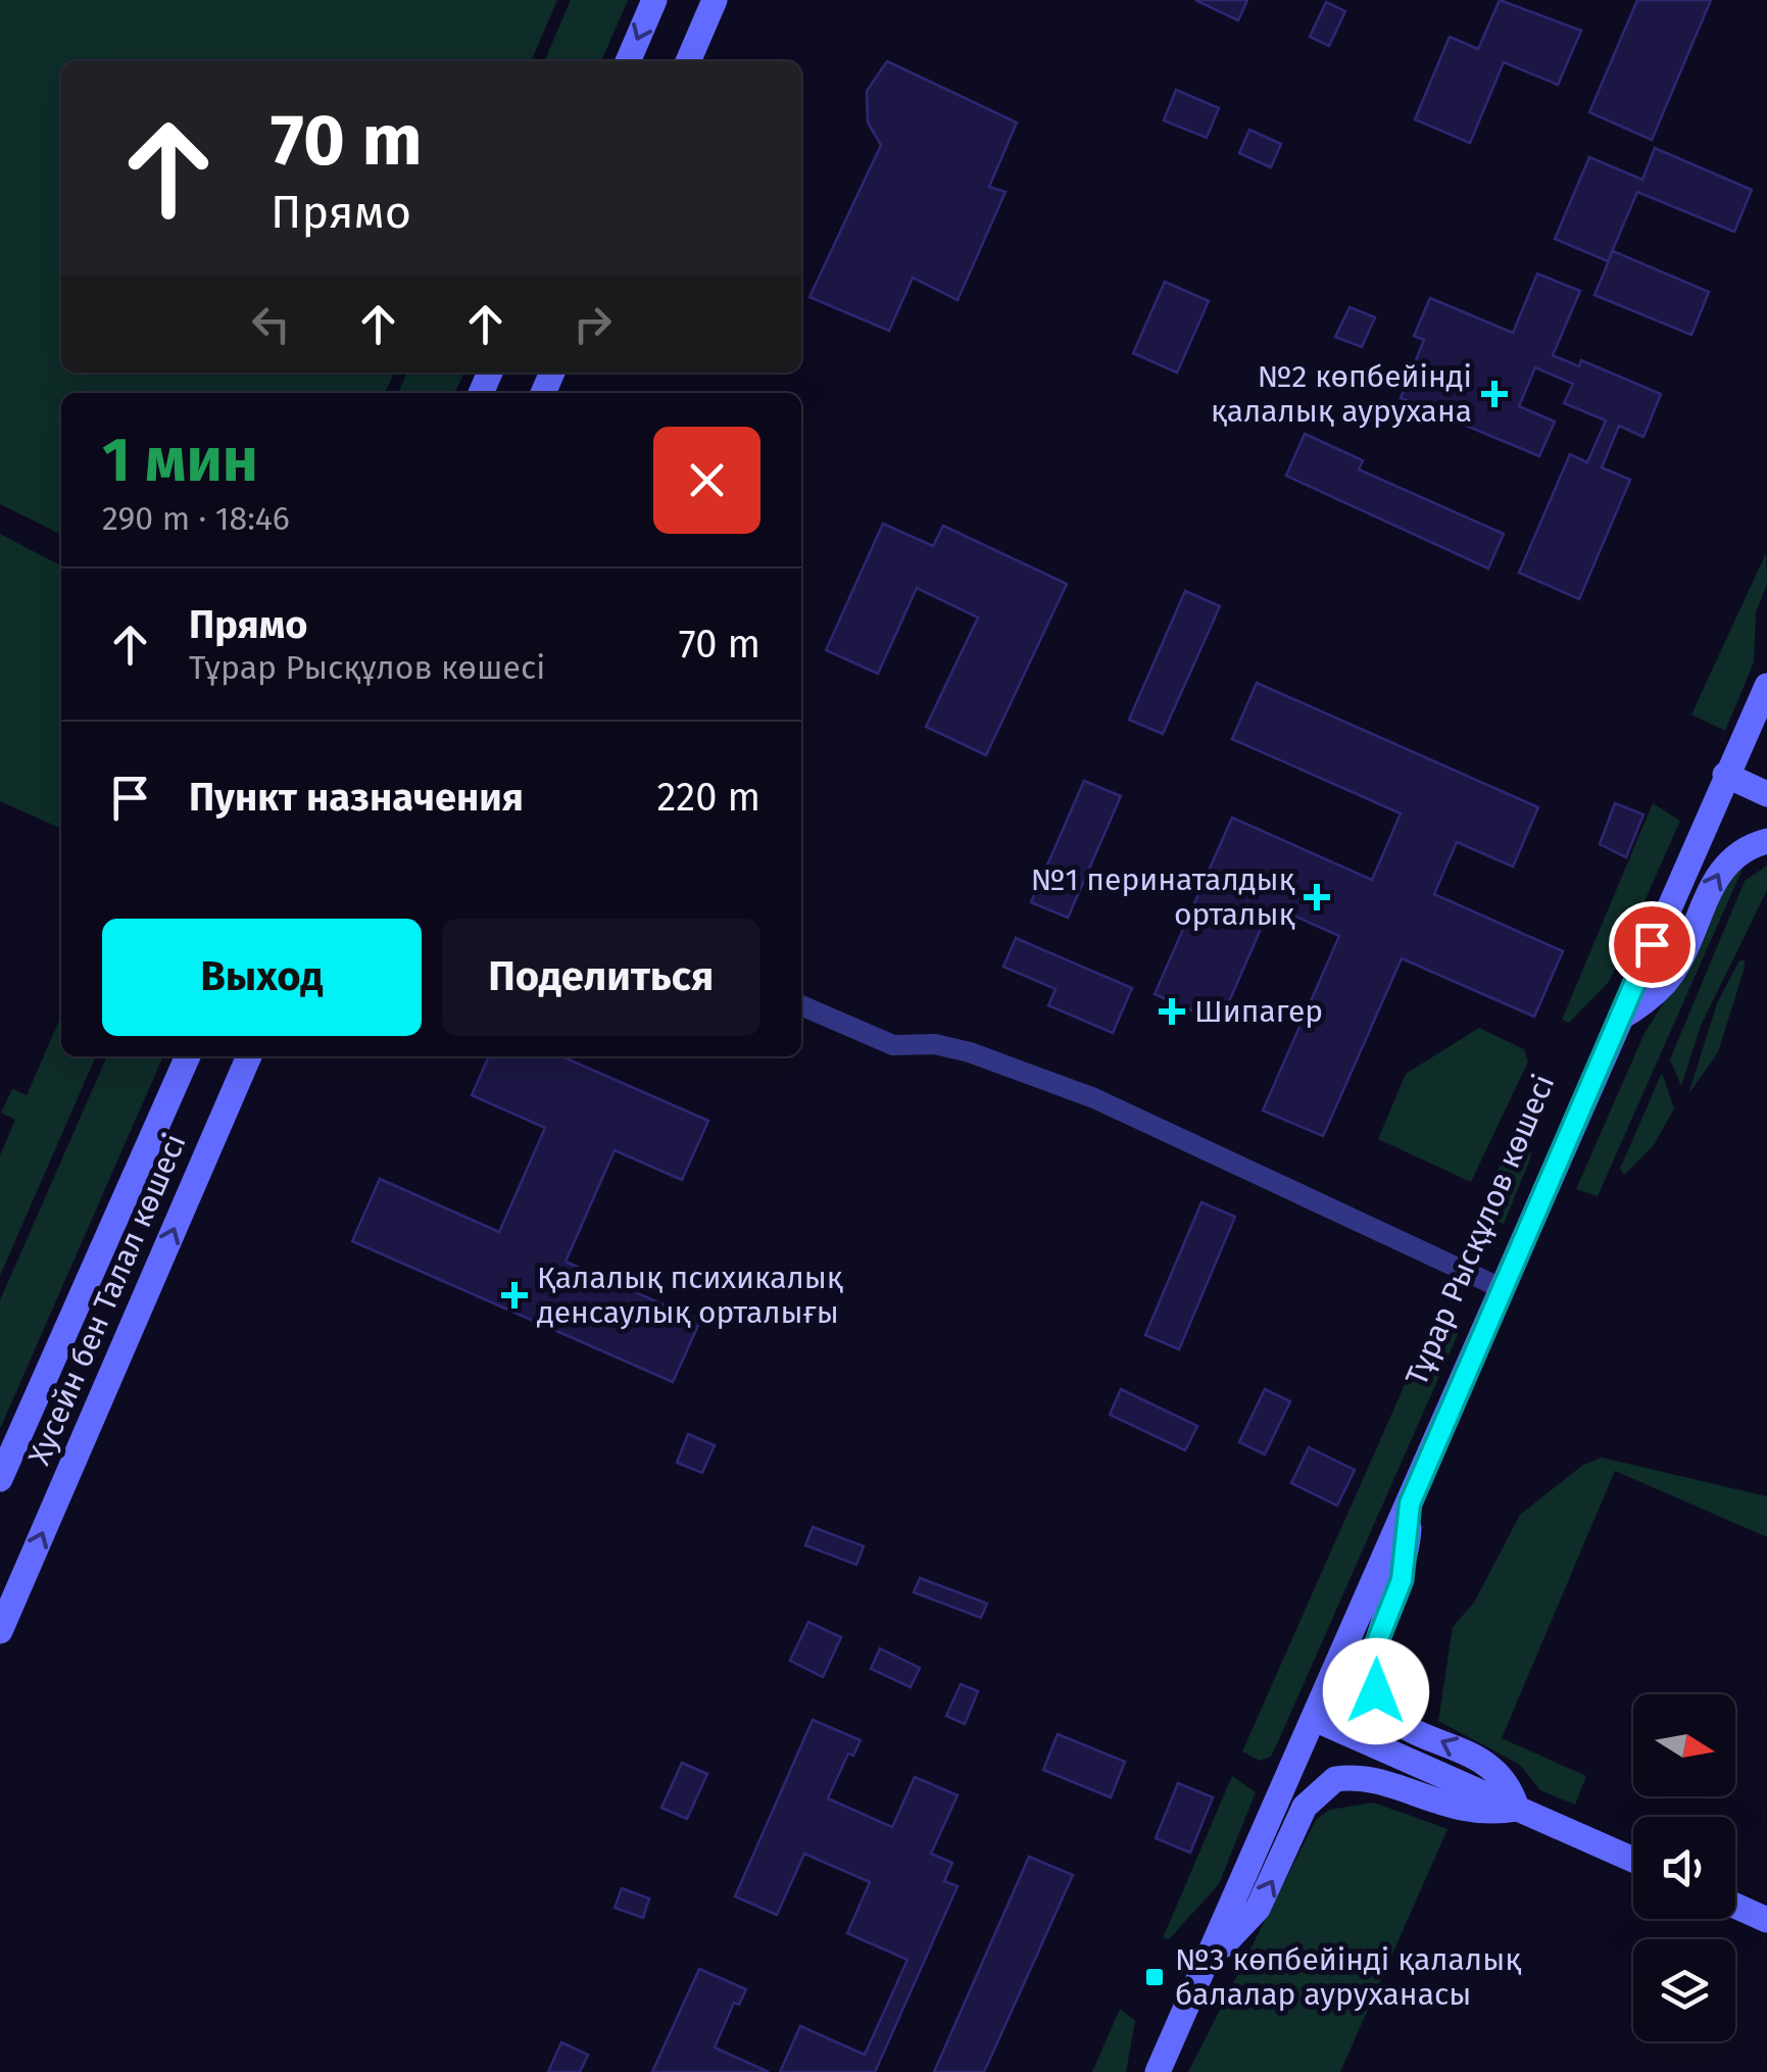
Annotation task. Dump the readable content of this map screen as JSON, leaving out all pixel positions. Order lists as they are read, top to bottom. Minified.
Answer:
{"streets":{"street":["Тұрар Рысқұлов көшесі","Хусейн бен Талал көшесі"]},"places":{"health":["№2 көпбейінді қалалық аурухана","№1 перинаталдық орталық","Шипагер","Қалалық психикалық денсаулық орталығы"],"transit":["№3 көпбейінді қалалық балалар ауруханасы"]},"north":"right","page":{"turn":["70 m","Прямо"],"heading":["1 мин","290 m · 18:46"],"list":[{"name":"Прямо","note":"Тұрар Рысқұлов көшесі","value":"70 m"},{"name":"Пункт назначения","value":"220 m"}],"buttons":["Выход","Поделиться"]}}
